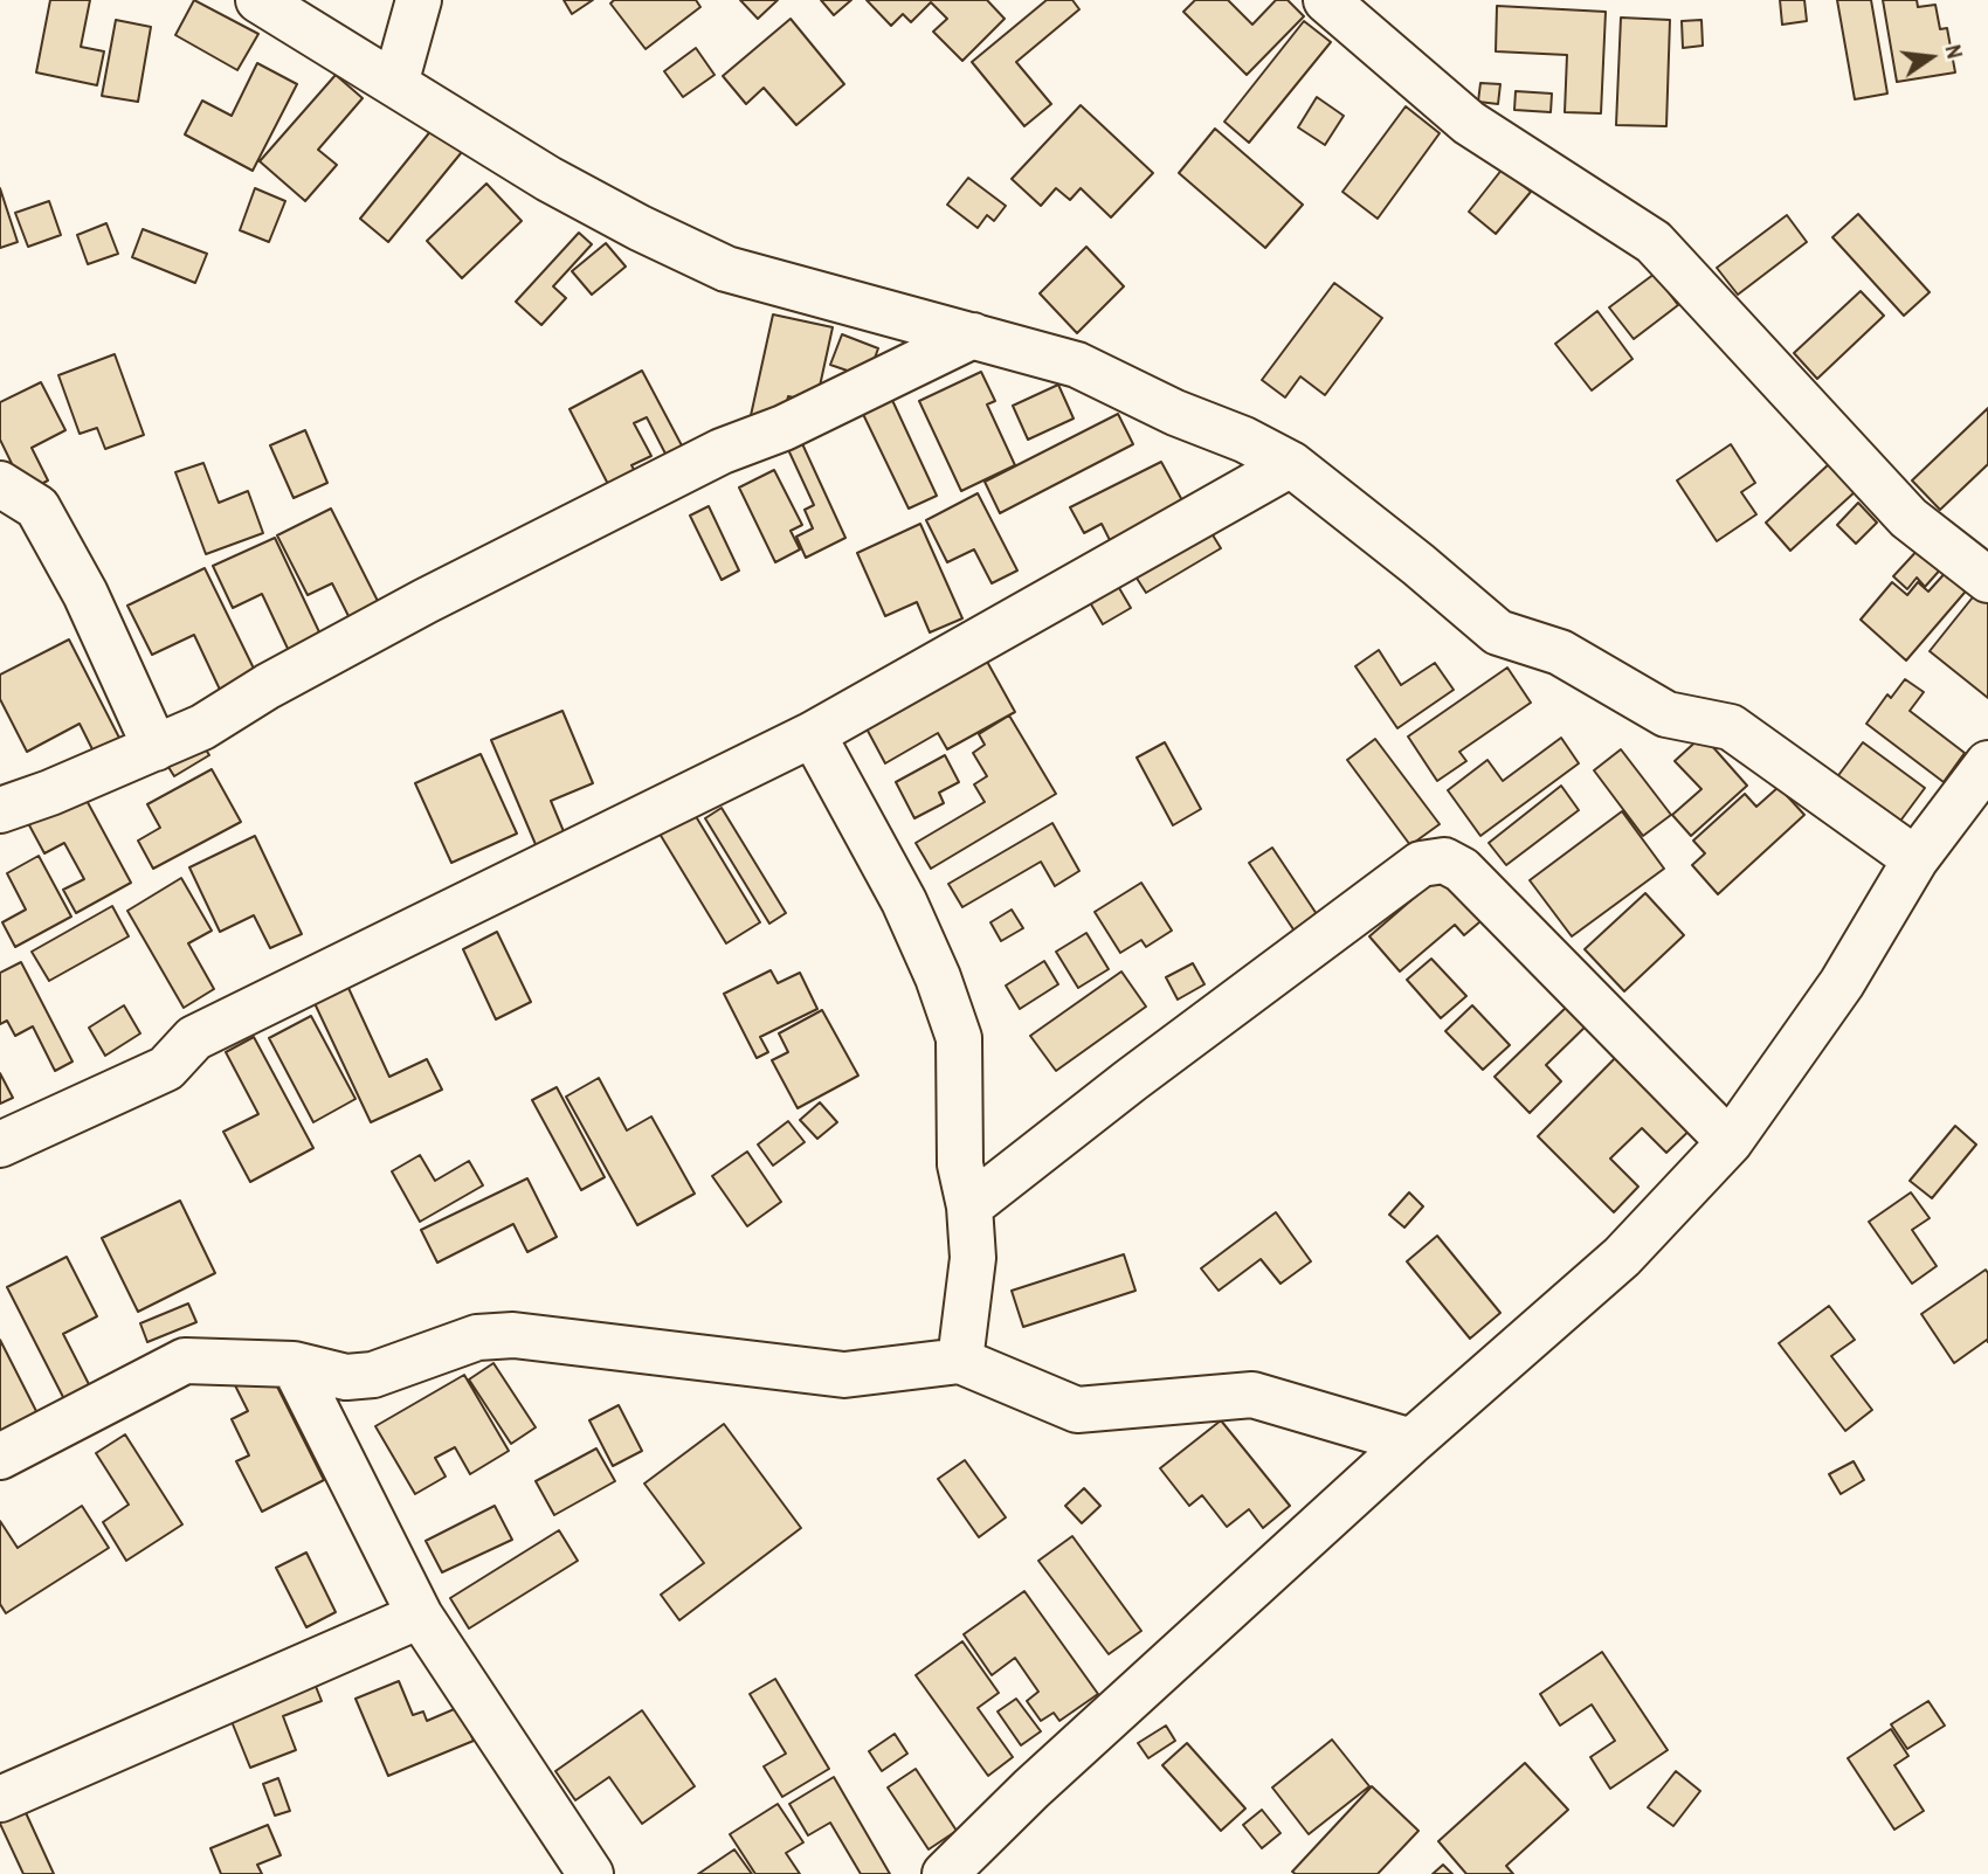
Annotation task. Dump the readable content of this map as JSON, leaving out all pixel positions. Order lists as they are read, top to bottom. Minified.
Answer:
{"north":"right"}
